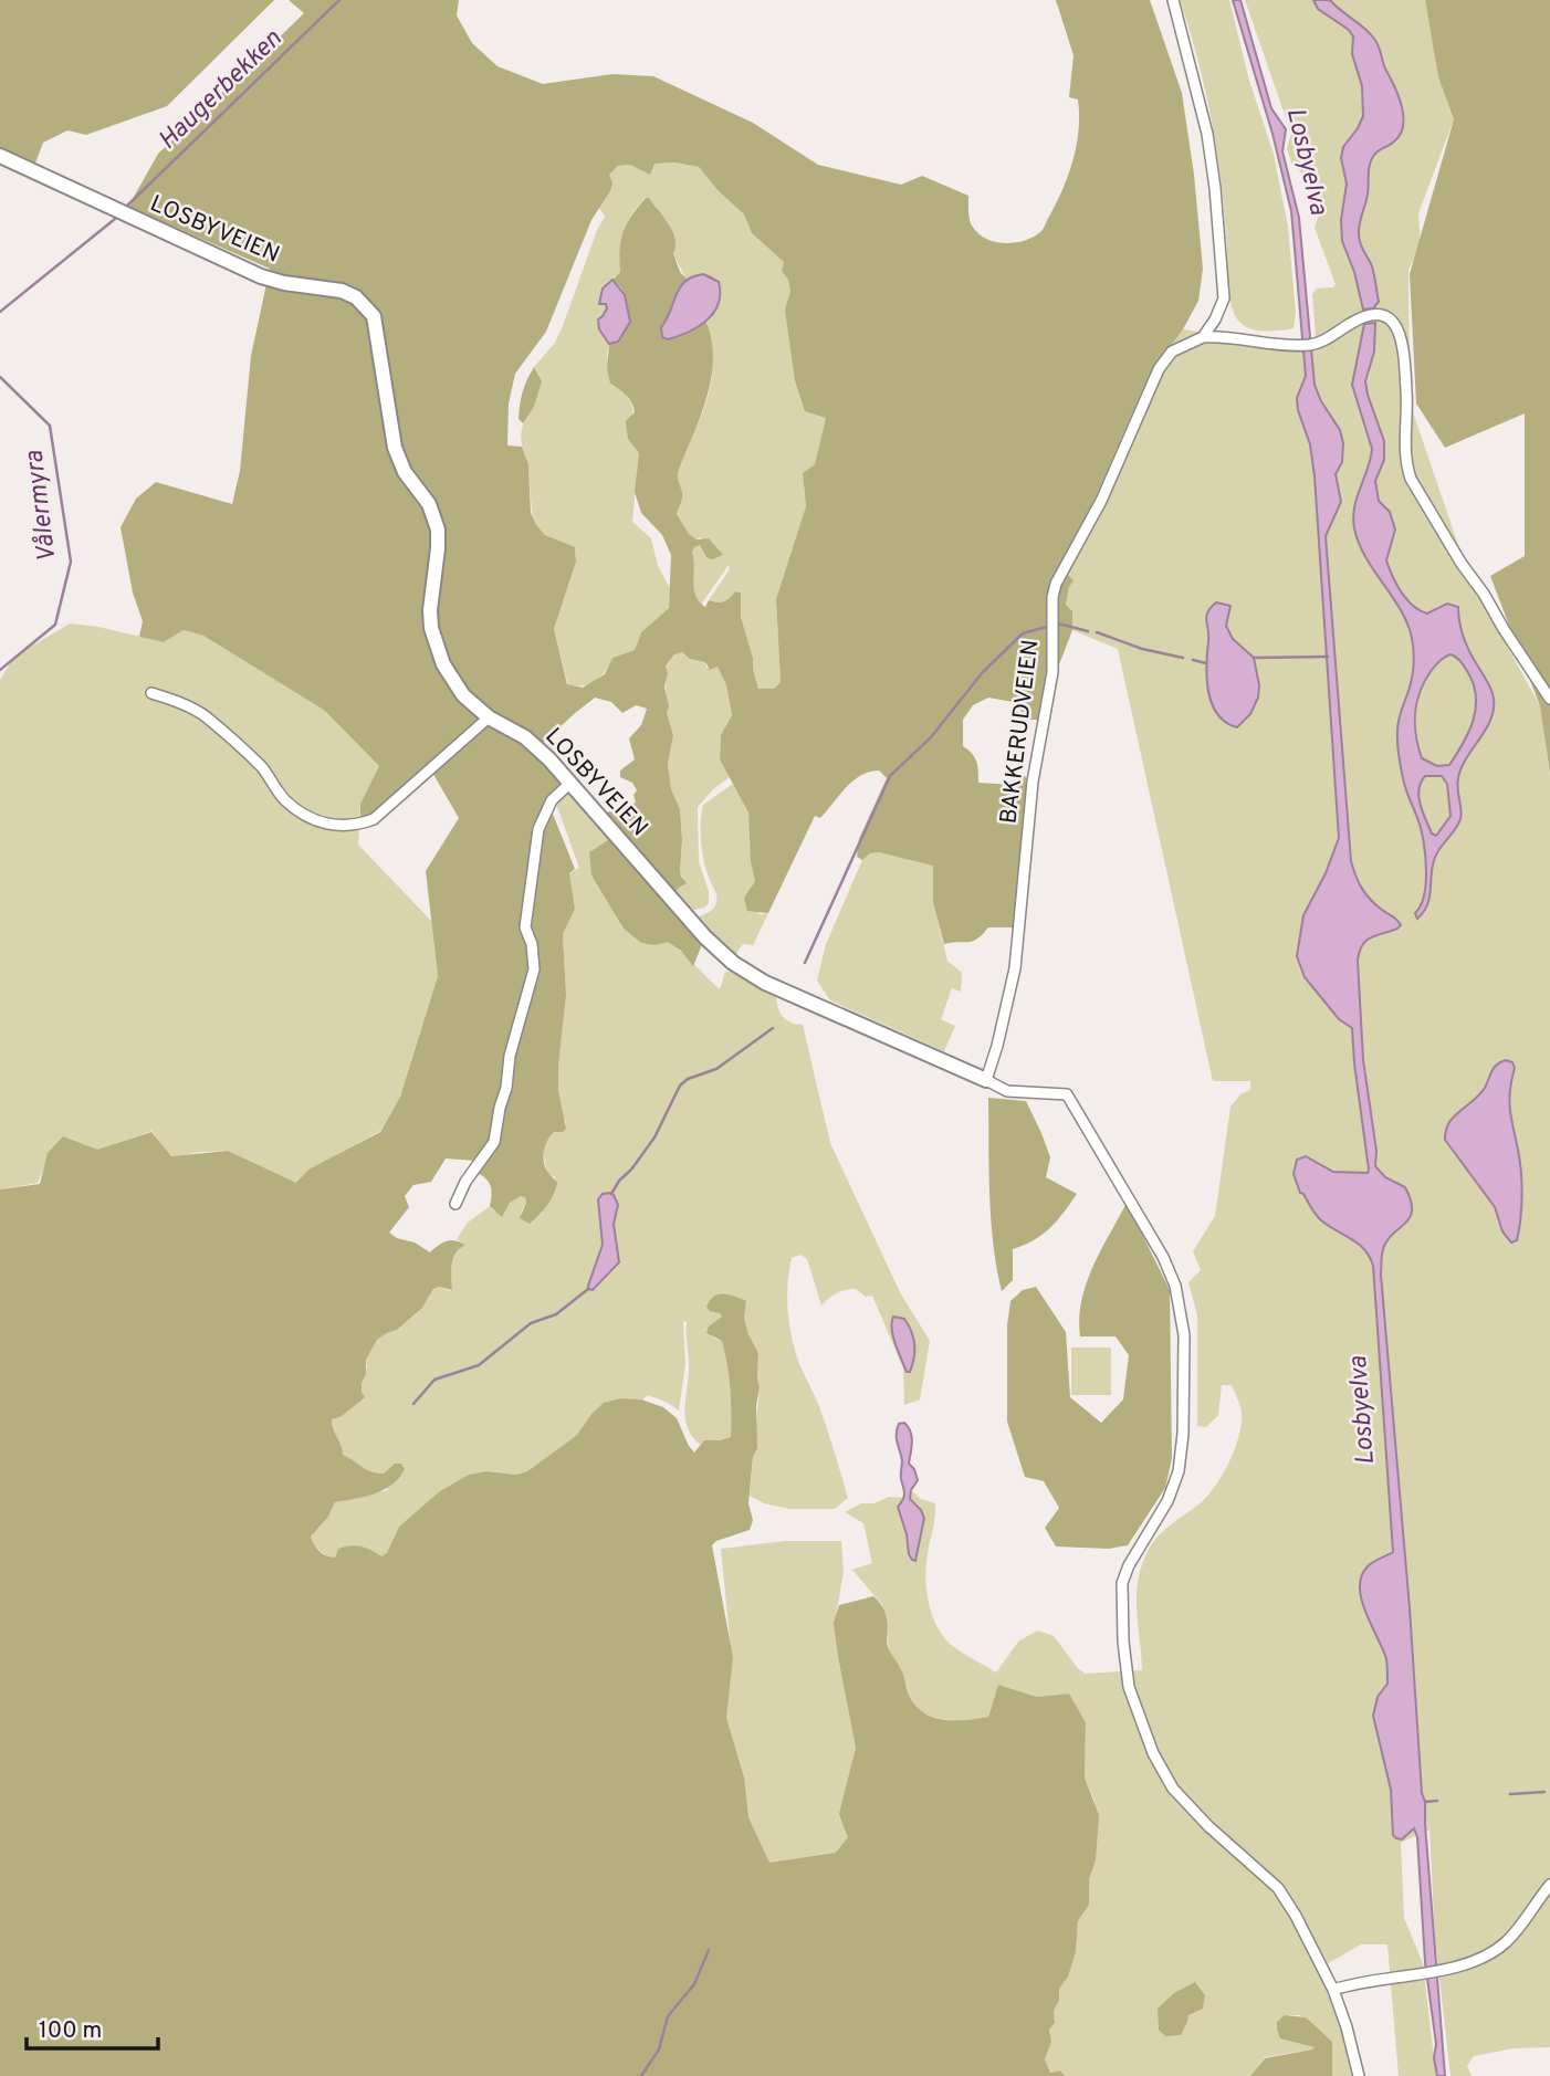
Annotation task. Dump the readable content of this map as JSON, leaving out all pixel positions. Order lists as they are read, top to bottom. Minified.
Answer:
{"streets":{"main road":["LOSBYVEIEN"],"street":["BAKKERUDVEIEN"]},"crossings":[["LOSBYVEIEN","BAKKERUDVEIEN"]],"water":["Haugerbekken","Losbyelva","Vålermyra"],"scale_bar":"100 m"}
